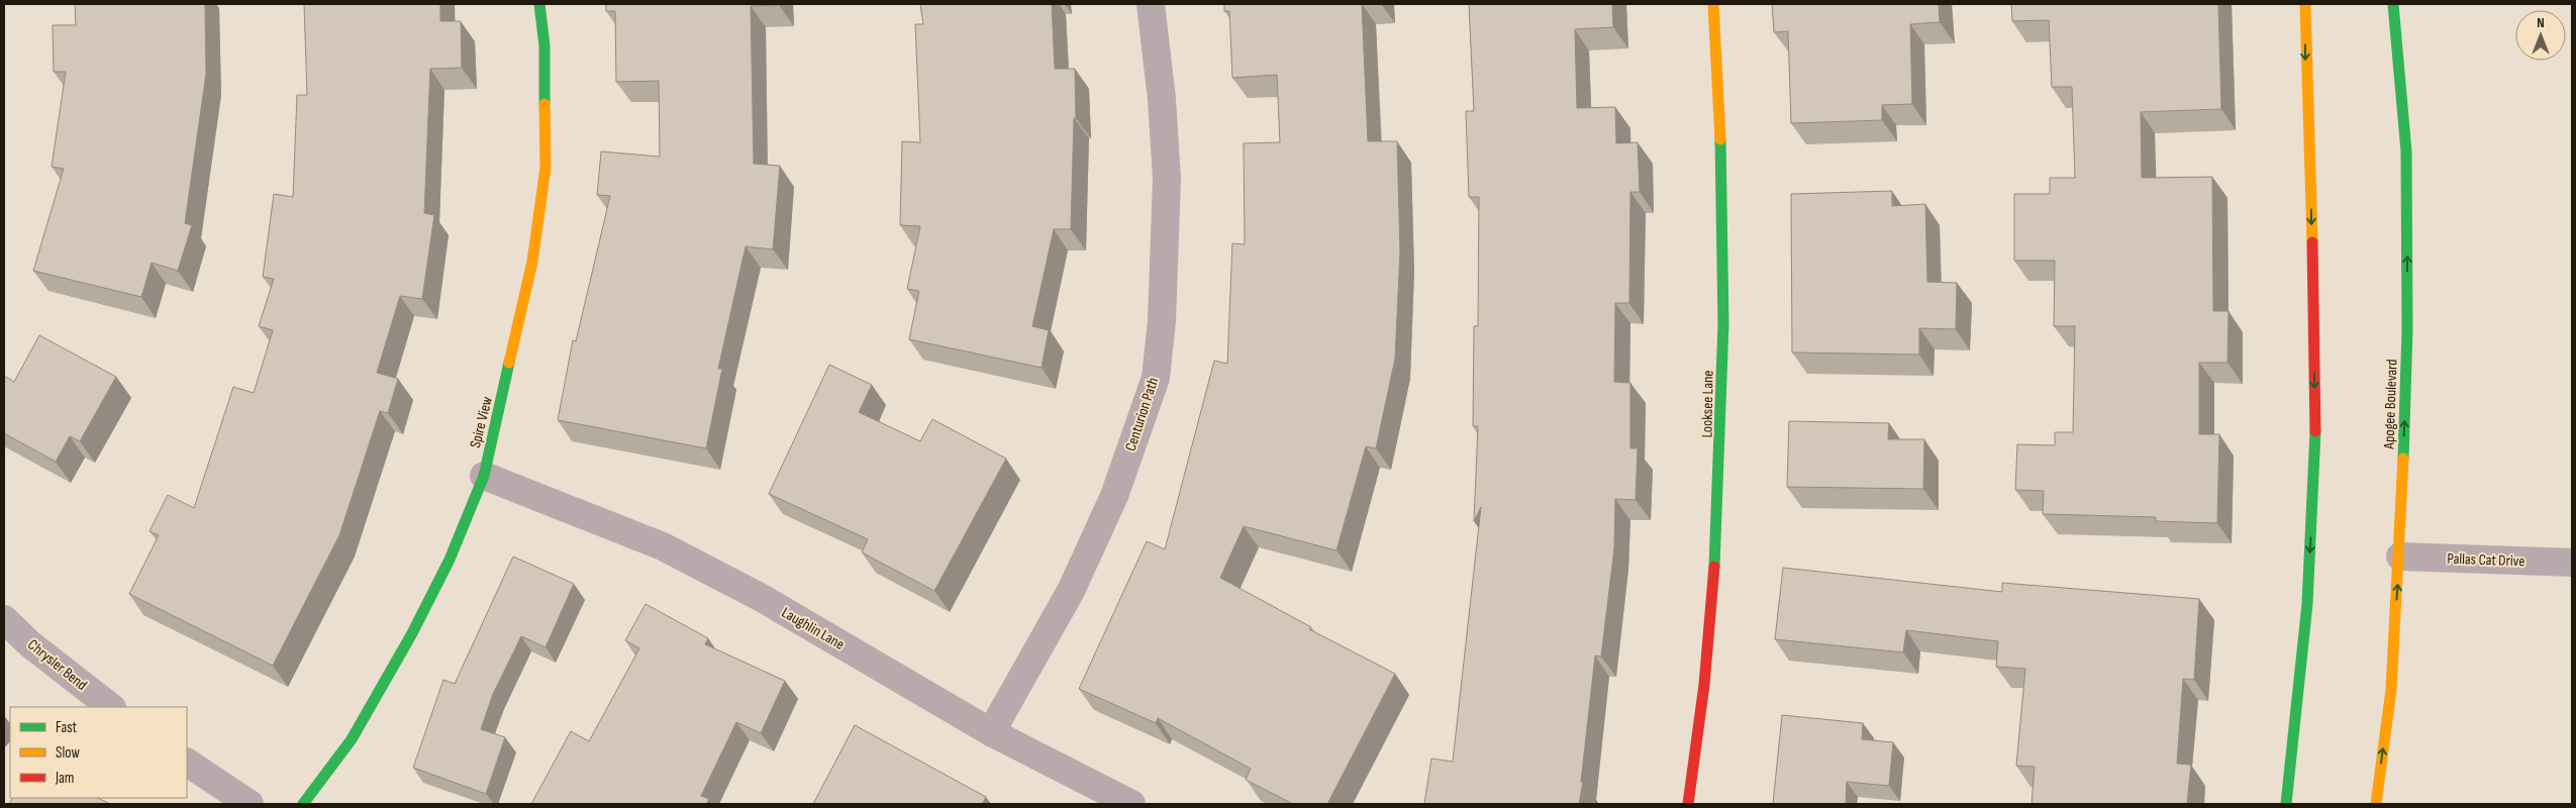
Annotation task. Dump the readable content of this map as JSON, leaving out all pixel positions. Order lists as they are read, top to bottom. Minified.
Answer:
{"streets":{"street":["Looksee Lane","Apogee Boulevard","Centurion Path","Spire View","Pallas Cat Drive","Laughlin Lane","Chrysler Bend"]},"crossings":[["Apogee Boulevard","Pallas Cat Drive"],["Centurion Path","Laughlin Lane"],["Spire View","Laughlin Lane"]],"legend":["Fast","Slow","Jam"],"north":"top"}
